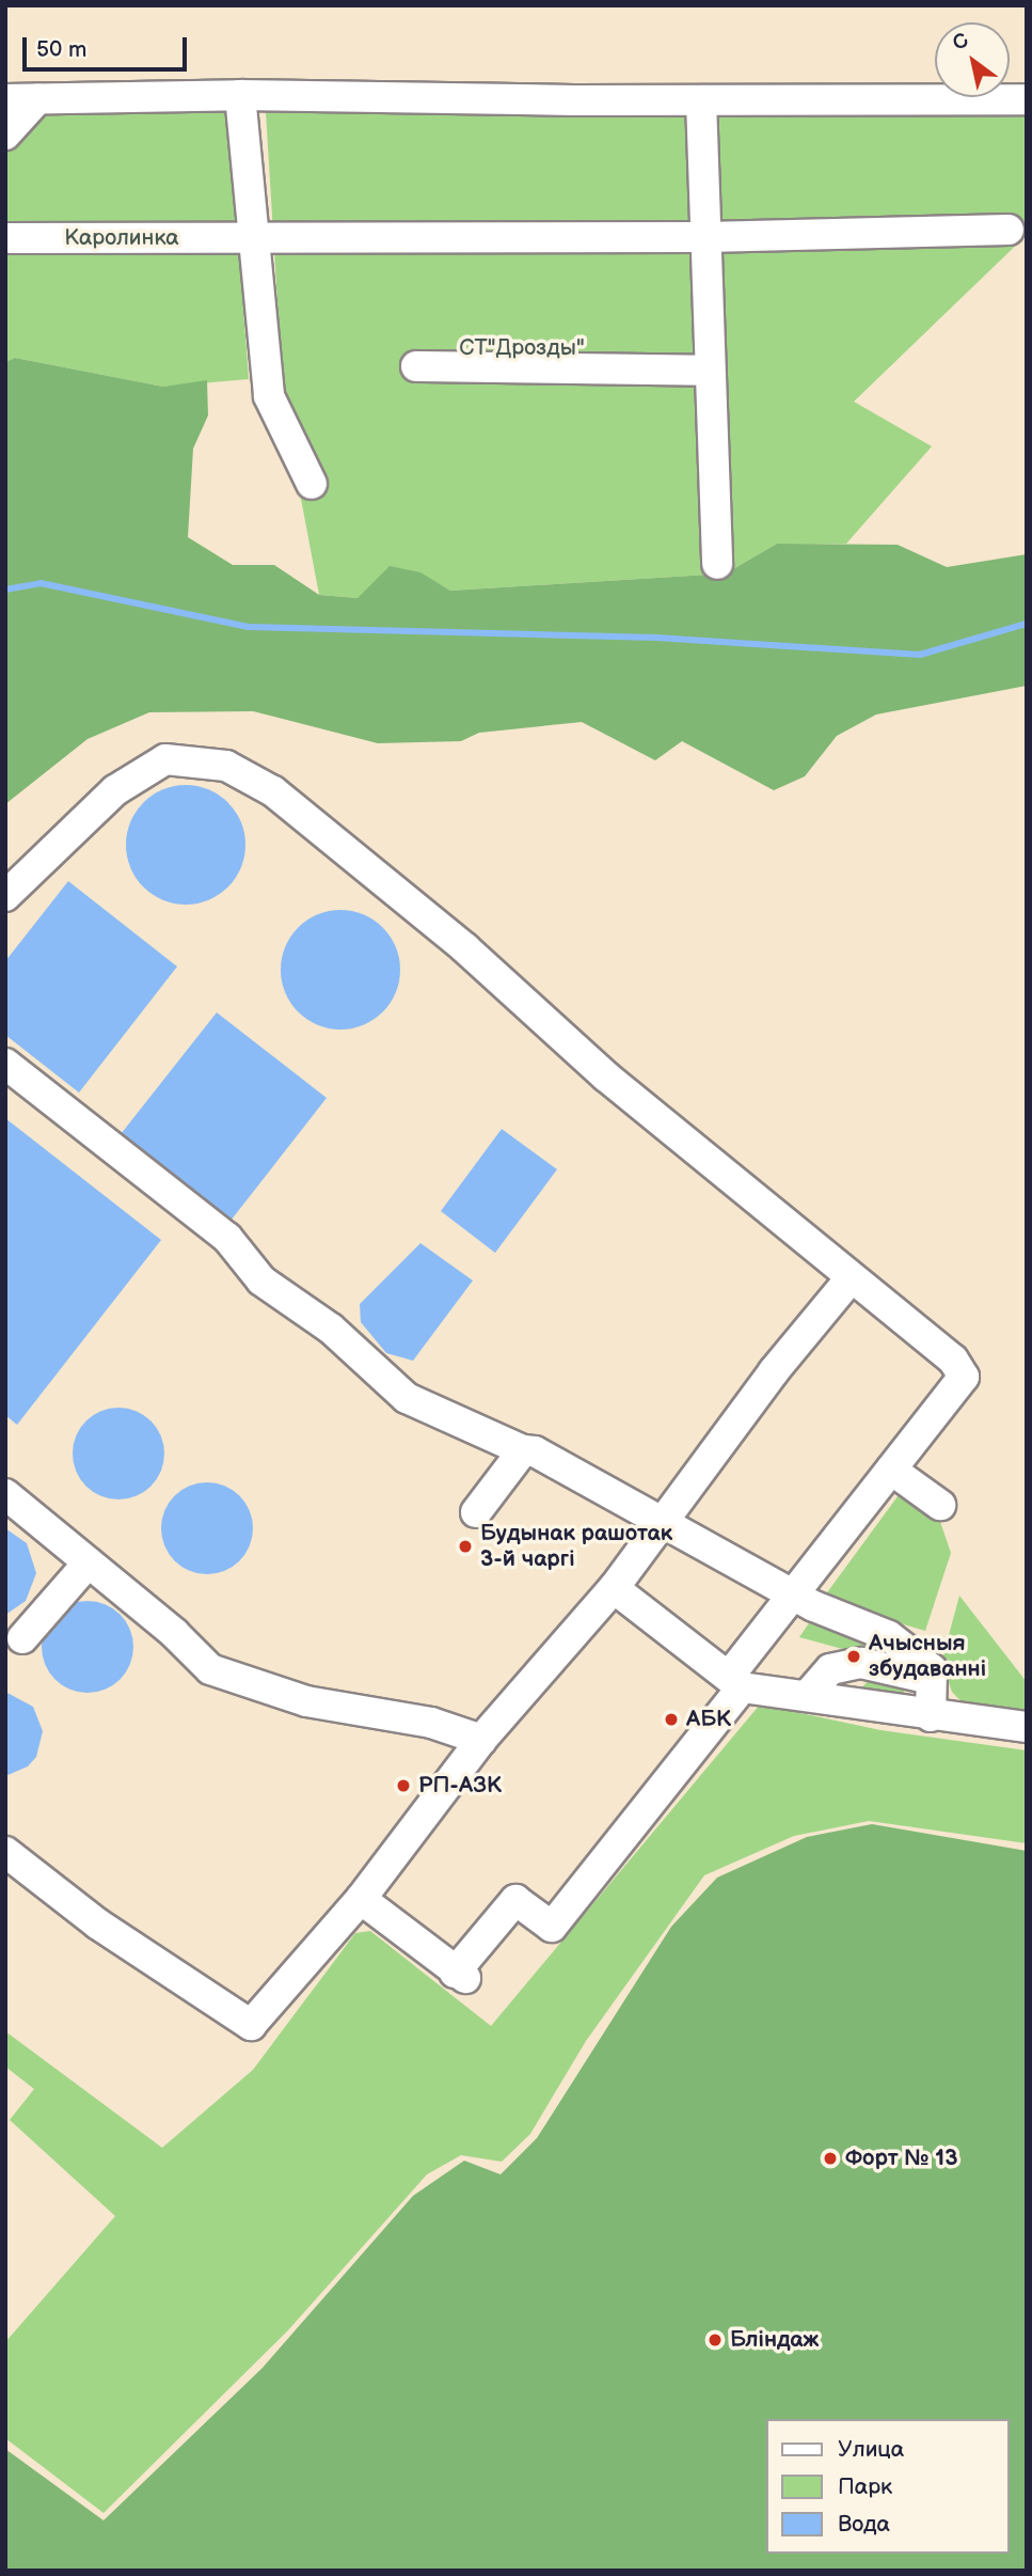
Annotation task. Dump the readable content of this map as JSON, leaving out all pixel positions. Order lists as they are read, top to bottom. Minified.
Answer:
{"parks":["Каролинка","СТ\"Дрозды\""],"places":["Будынак рашотак 3-й чаргі","Ачысныя збудаванні","АБК","РП-АЗК","Форт № 13","Бліндаж"],"legend":["Улица","Парк","Вода"],"scale_bar":"50 m","north":"top left"}
